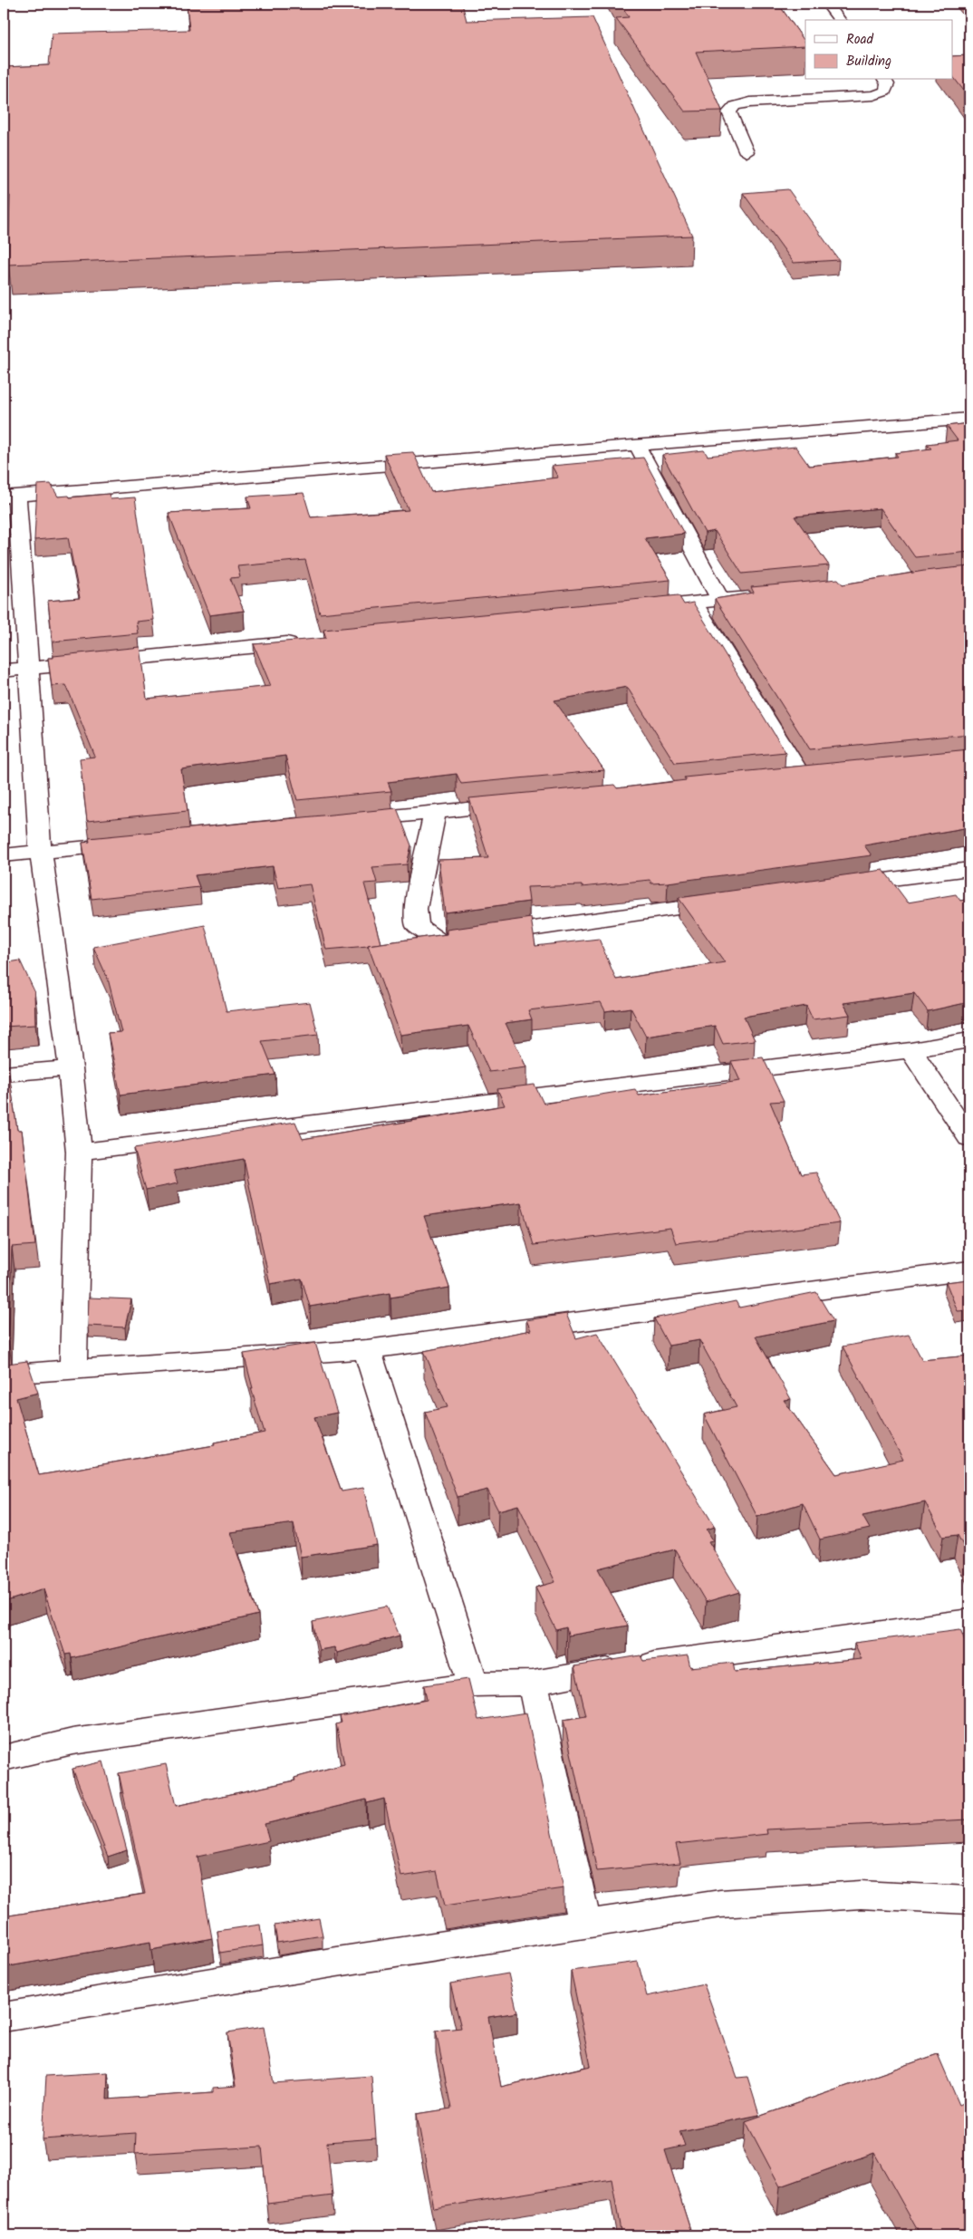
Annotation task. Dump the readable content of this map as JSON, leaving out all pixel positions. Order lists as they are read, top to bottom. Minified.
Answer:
{"legend":["Road","Building"]}
